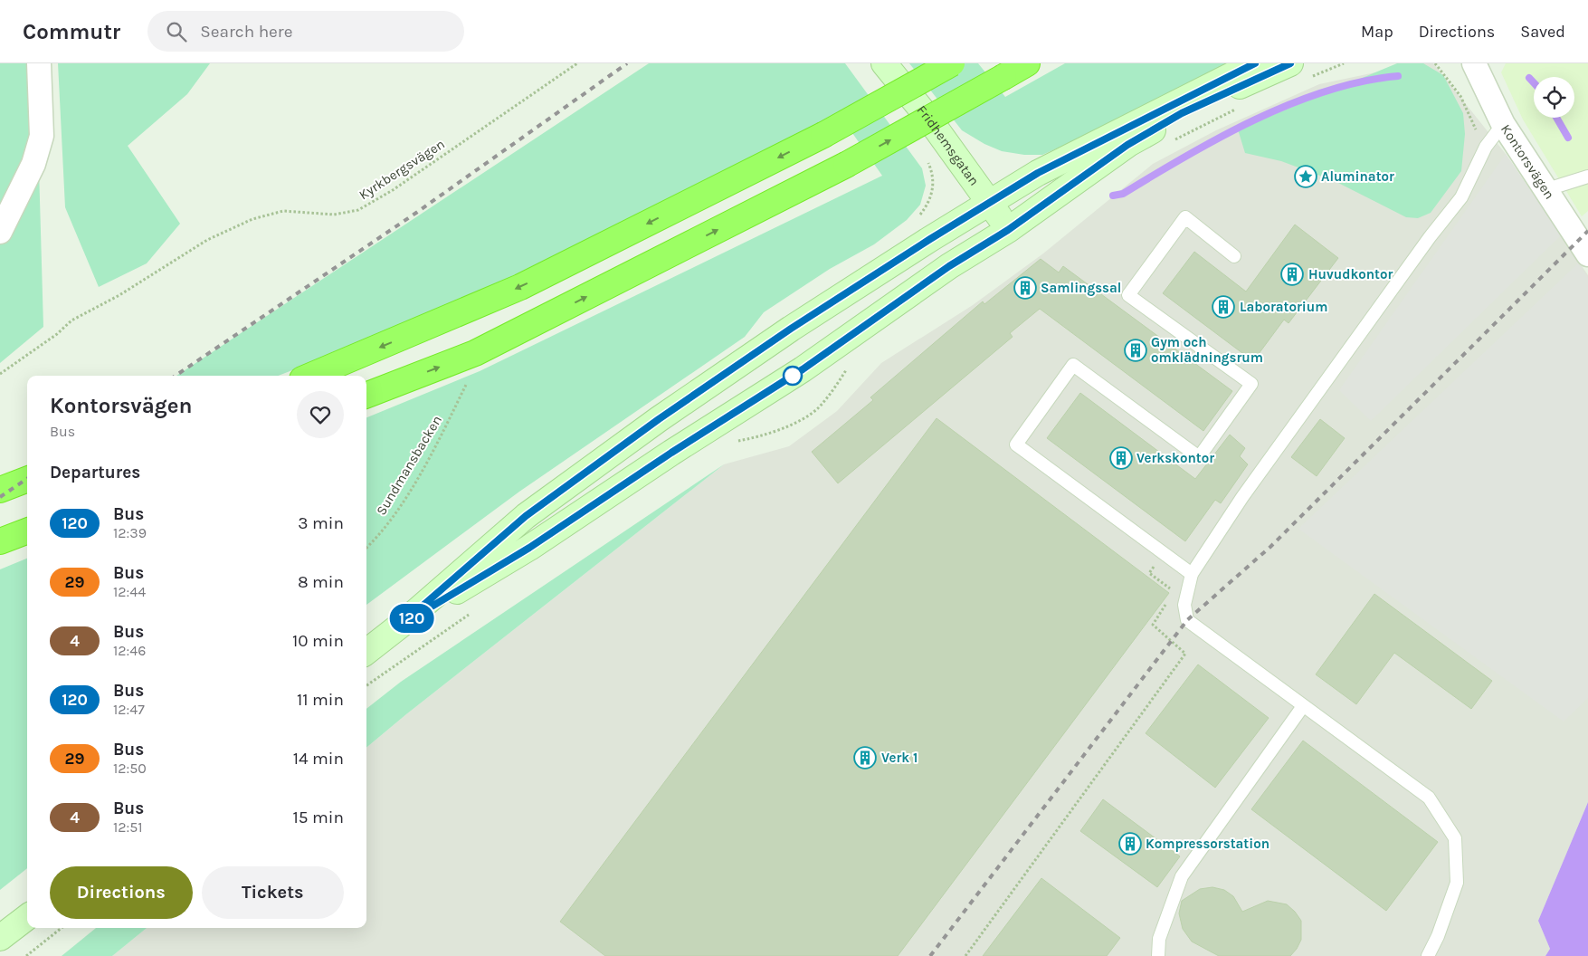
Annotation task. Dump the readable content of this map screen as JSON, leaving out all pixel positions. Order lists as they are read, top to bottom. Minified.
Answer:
{"streets":{"main road":["Fridhemsgatan"],"street":["Kontorsvägen"],"path":["Kyrkbergsvägen","Sundmansbacken"]},"places":{"place":["Aluminator"],"building":["Huvudkontor","Samlingssal","Laboratorium","Gym och omklädningsrum","Verkskontor","Verk 1","Kompressorstation"]},"lines":["bus line 120"],"page":{"header":"Commutr","search":"Search here","nav":["Map","Directions","Saved"],"on_map":"120","heading":[["Kontorsvägen","Bus"],"Departures"],"list":[{"mark":"120","name":"Bus","note":"12:39","value":"3 min"},{"mark":"29","name":"Bus","note":"12:44","value":"8 min"},{"mark":"4","name":"Bus","note":"12:46","value":"10 min"},{"mark":"120","name":"Bus","note":"12:47","value":"11 min"},{"mark":"29","name":"Bus","note":"12:50","value":"14 min"},{"mark":"4","name":"Bus","note":"12:51","value":"15 min"}],"buttons":["Directions","Tickets"]}}
